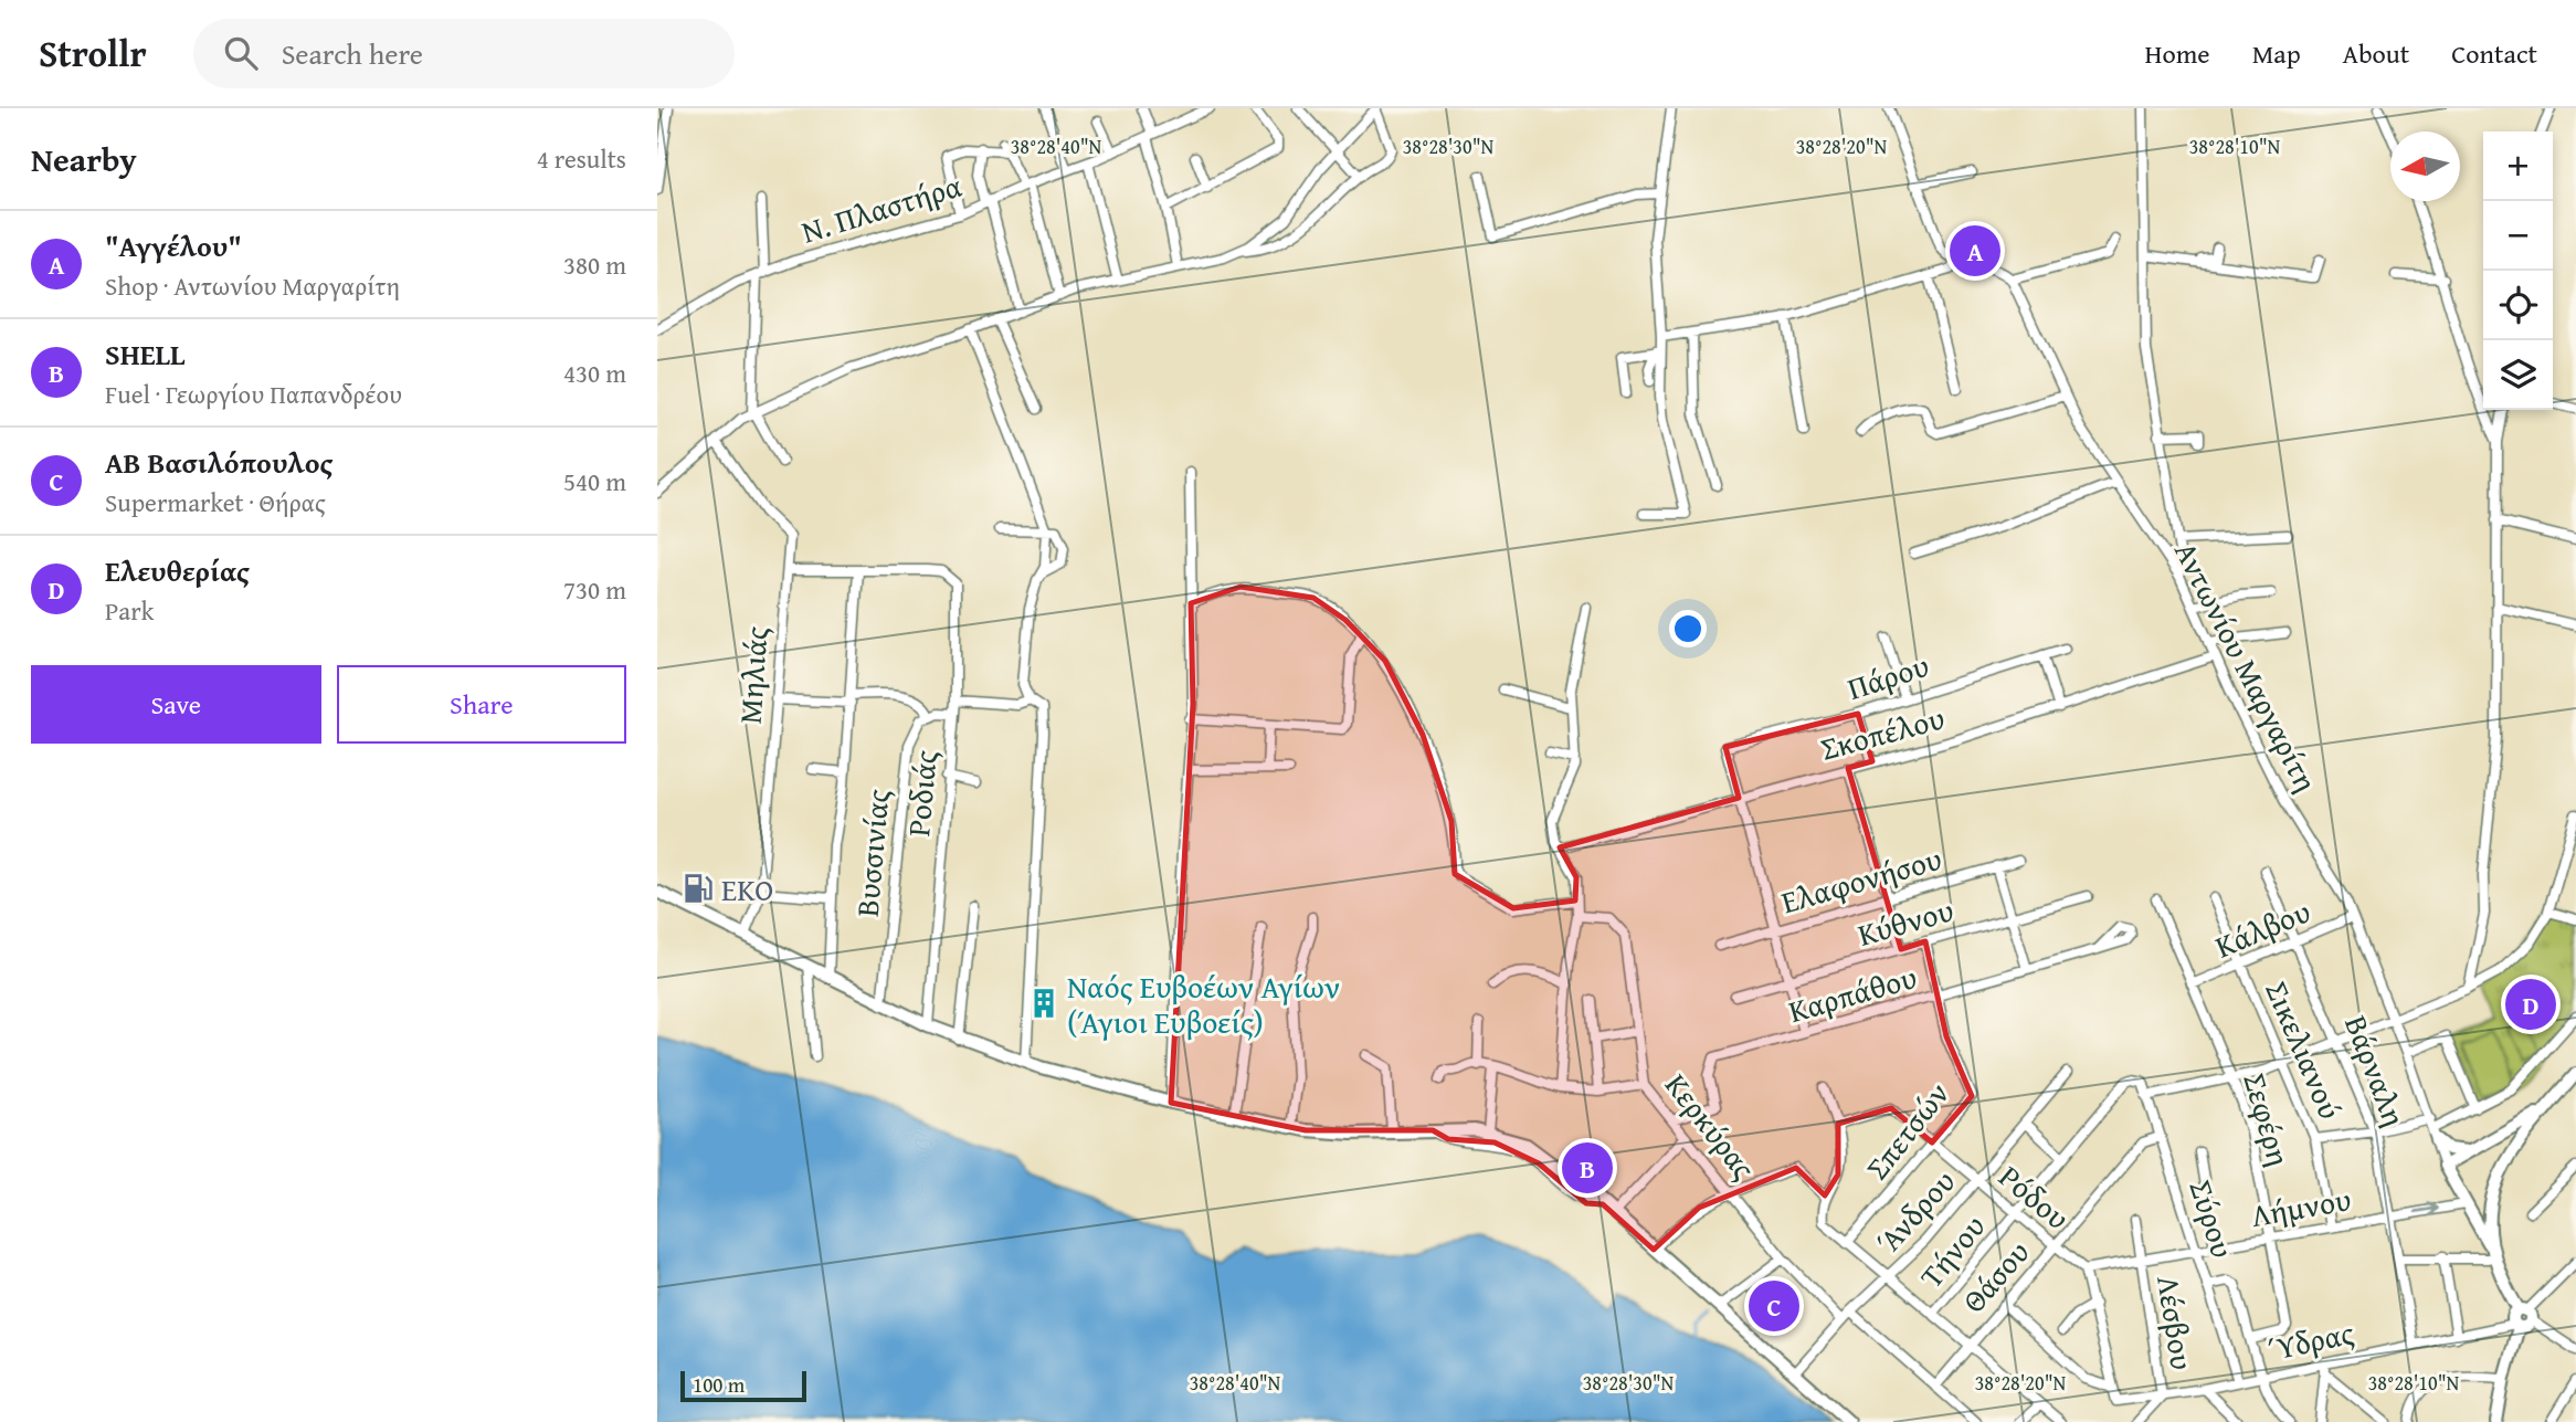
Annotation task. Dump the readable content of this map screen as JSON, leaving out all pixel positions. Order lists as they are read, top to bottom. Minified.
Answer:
{"streets":{"main road":["Αντωνίου Μαργαρίτη"],"street":["Ν. Πλαστήρα","Μηλιάς","Πάρου","Σκοπέλου","Ροδιάς","Βυσσινίας","Ελαφονήσου","Κύθνου","Κάλβου","Καρπάθου","Σικελιανού","Βάρναλη","Σεφέρη","Κερκύρας","Σπετσών","Ρόδου","Λήμνου","Άνδρου","Σύρου","Τήνου","Θάσου","Λέσβου","Ύδρας"]},"crossings":[["Αντωνίου Μαργαρίτη","Σκοπέλου"],["Αντωνίου Μαργαρίτη","Κάλβου"],["Αντωνίου Μαργαρίτη","Λήμνου"],["Πάρου","Σκοπέλου"],["Κάλβου","Σικελιανού"],["Κάλβου","Βάρναλη"],["Κάλβου","Σεφέρη"],["Καρπάθου","Κερκύρας"],["Καρπάθου","Σπετσών"],["Σικελιανού","Λήμνου"],["Βάρναλη","Λήμνου"],["Βάρναλη","Ύδρας"],["Σεφέρη","Λήμνου"],["Κερκύρας","Άνδρου"],["Σπετσών","Ρόδου"],["Ρόδου","Λήμνου"],["Ρόδου","Άνδρου"],["Ρόδου","Τήνου"],["Ρόδου","Θάσου"],["Ρόδου","Ύδρας"],["Λήμνου","Σύρου"],["Λήμνου","Λέσβου"],["Σύρου","Τήνου"],["Σύρου","Θάσου"],["Σύρου","Ύδρας"],["Λέσβου","Ύδρας"]],"places":{"fuel station":["ΕΚΟ"],"building":["Ναός Ευβοέων Αγίων (Άγιοι Ευβοείς)"]},"scale_bar":"100 m","north":"left","page":{"header":"Strollr","search":"Search here","nav":["Home","Map","About","Contact"],"heading":["Nearby","4 results"],"map_buttons":["+","−"],"list":[{"mark":"A","name":"\"Αγγέλου\"","note":"Shop · Αντωνίου Μαργαρίτη","value":"380 m"},{"mark":"B","name":"SHELL","note":"Fuel · Γεωργίου Παπανδρέου","value":"430 m"},{"mark":"C","name":"ΑΒ Βασιλόπουλος","note":"Supermarket · Θήρας","value":"540 m"},{"mark":"D","name":"Ελευθερίας","note":"Park","value":"730 m"}],"pins":["A","D","B","C"],"buttons":["Save","Share"],"scale":"100 m"},"coordinates":["38°28'40\"N","38°28'30\"N","38°28'20\"N","38°28'10\"N"]}
